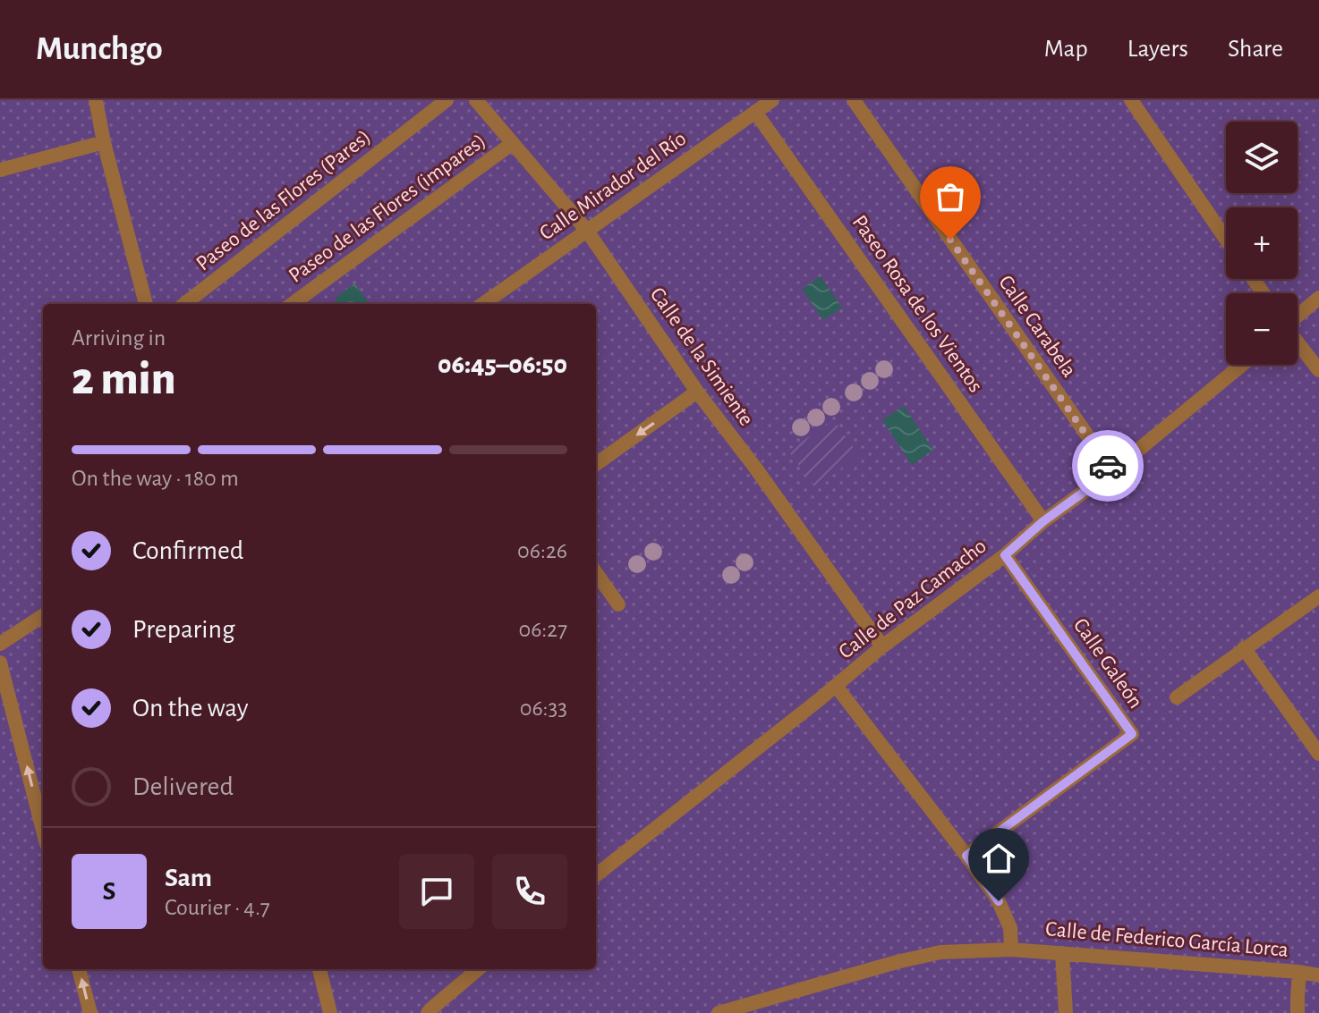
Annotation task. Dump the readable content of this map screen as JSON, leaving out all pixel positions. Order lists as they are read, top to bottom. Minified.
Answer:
{"streets":{"street":["Calle Mirador del Río","Paseo de las Flores (Pares)","Paseo de las Flores (impares)","Paseo Rosa de los Vientos","Calle Carabela","Calle de la Simiente","Calle de Paz Camacho","Calle Galeón","Calle de Federico García Lorca"]},"crossings":[["Calle Mirador del Río","Paseo Rosa de los Vientos"],["Calle Mirador del Río","Calle de la Simiente"],["Paseo de las Flores (impares)","Calle de la Simiente"],["Paseo Rosa de los Vientos","Calle de Paz Camacho"],["Calle Carabela","Calle de Paz Camacho"],["Calle de la Simiente","Calle de Paz Camacho"],["Calle de Paz Camacho","Calle Galeón"]],"page":{"header":"Munchgo","nav":["Map","Layers","Share"],"map_buttons":["+","−"],"heading":["2 min","Arriving in","06:45–06:50"],"panel":["Sam","Courier · 4.7"],"bar":"On the way · 180 m","list":[["Confirmed","06:26"],["Preparing","06:27"],["On the way","06:33"],"Delivered"],"round":"S"}}
